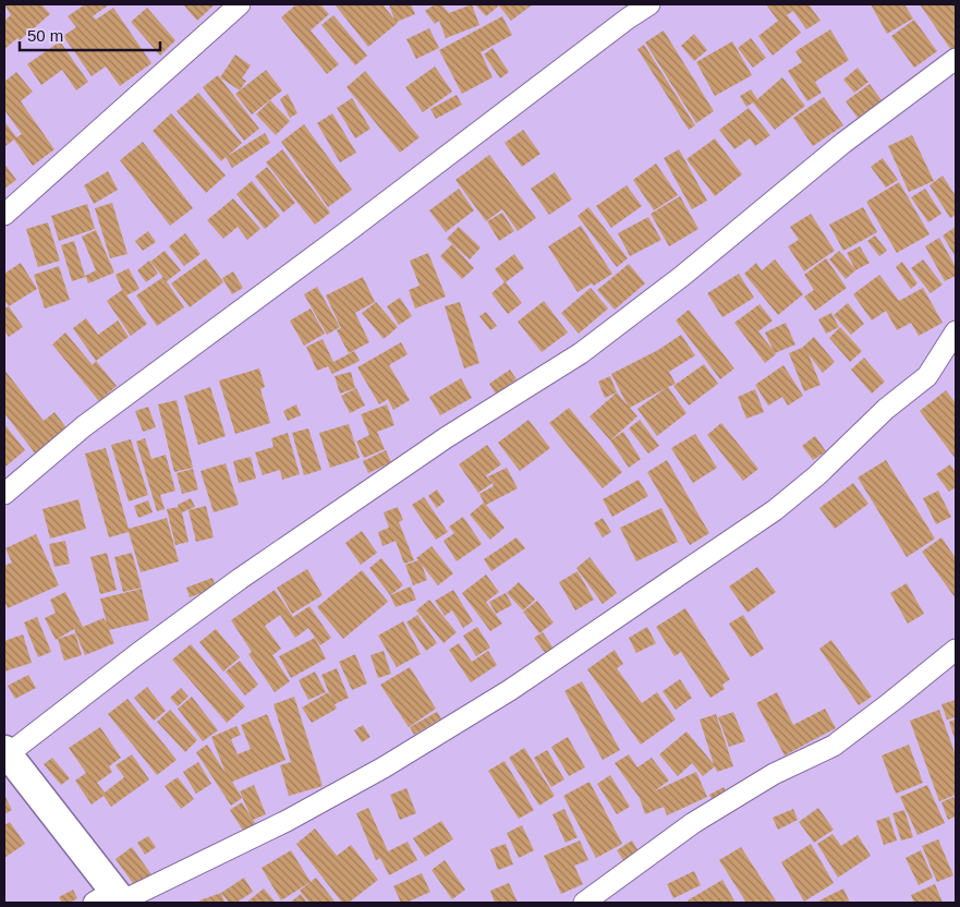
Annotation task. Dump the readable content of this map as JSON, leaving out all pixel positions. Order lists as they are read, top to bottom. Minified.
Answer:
{"scale_bar":"50 m"}
